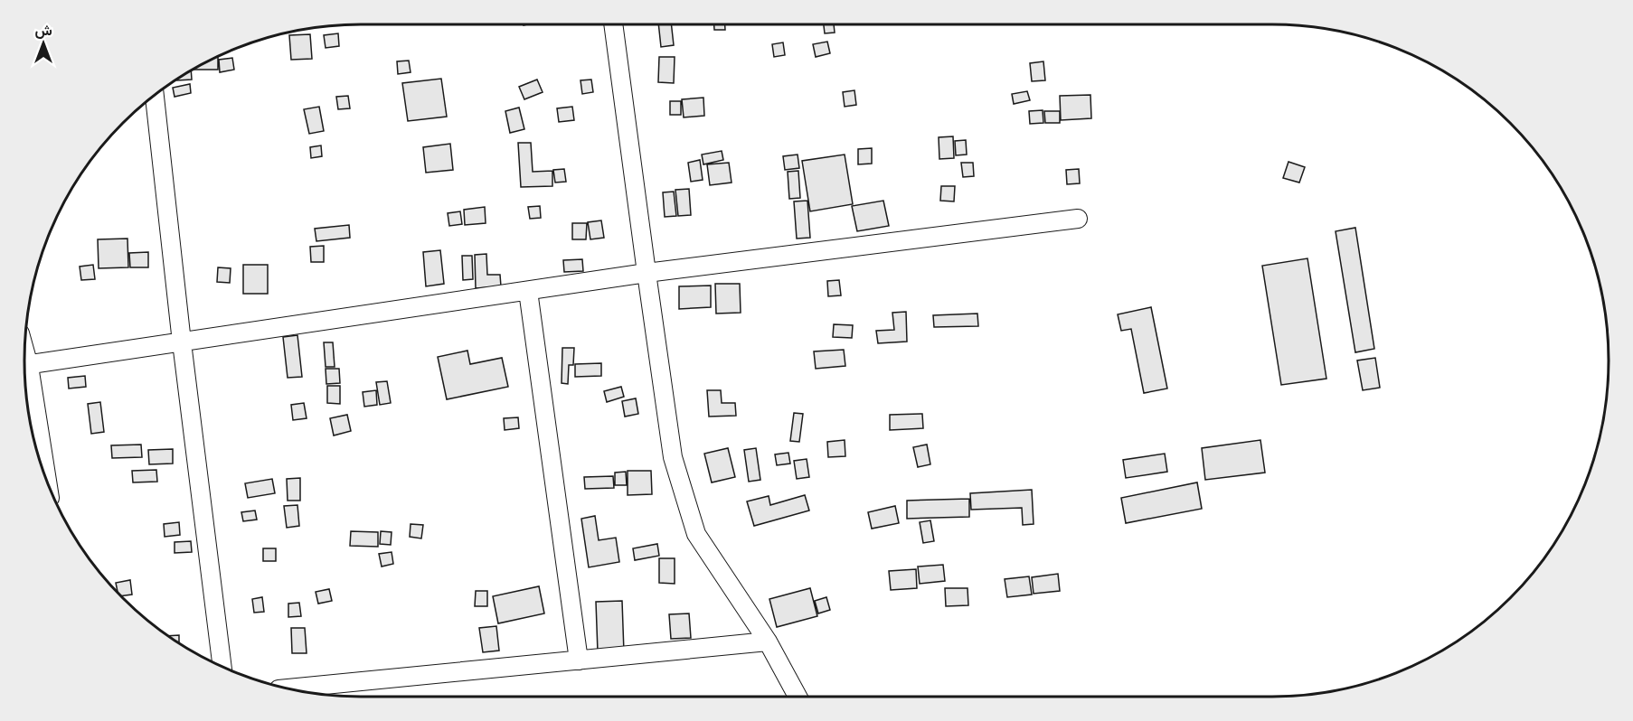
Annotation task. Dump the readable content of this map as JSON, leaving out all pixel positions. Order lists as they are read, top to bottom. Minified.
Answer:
{"north":"top"}
